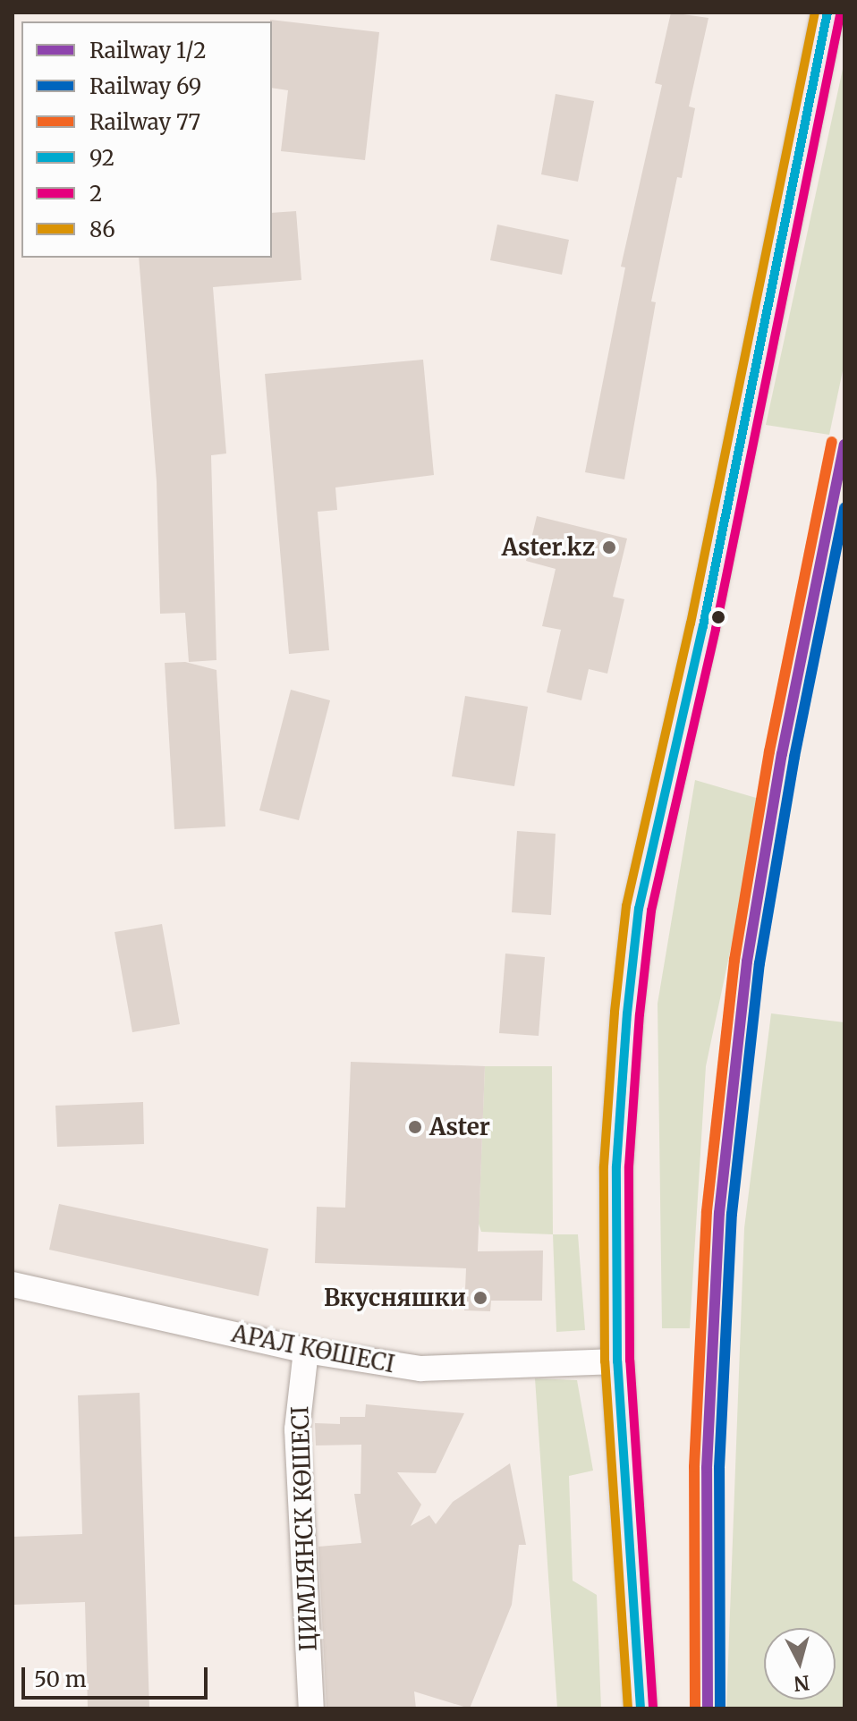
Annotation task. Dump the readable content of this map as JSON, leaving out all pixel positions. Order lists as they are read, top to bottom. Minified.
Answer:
{"streets":{"street":["АРАЛ КӨШЕСІ","ЦИМЛЯНСК КӨШЕСІ"]},"crossings":[["АРАЛ КӨШЕСІ","ЦИМЛЯНСК КӨШЕСІ"]],"places":["Aster.kz","Aster","Вкусняшки"],"lines":["transit line 92","transit line 86","transit line 2","rail line 77","rail line 1/2","rail line 69"],"legend":["Railway 1/2","Railway 69","Railway 77","92","2","86"],"scale_bar":"50 m","north":"bottom"}
